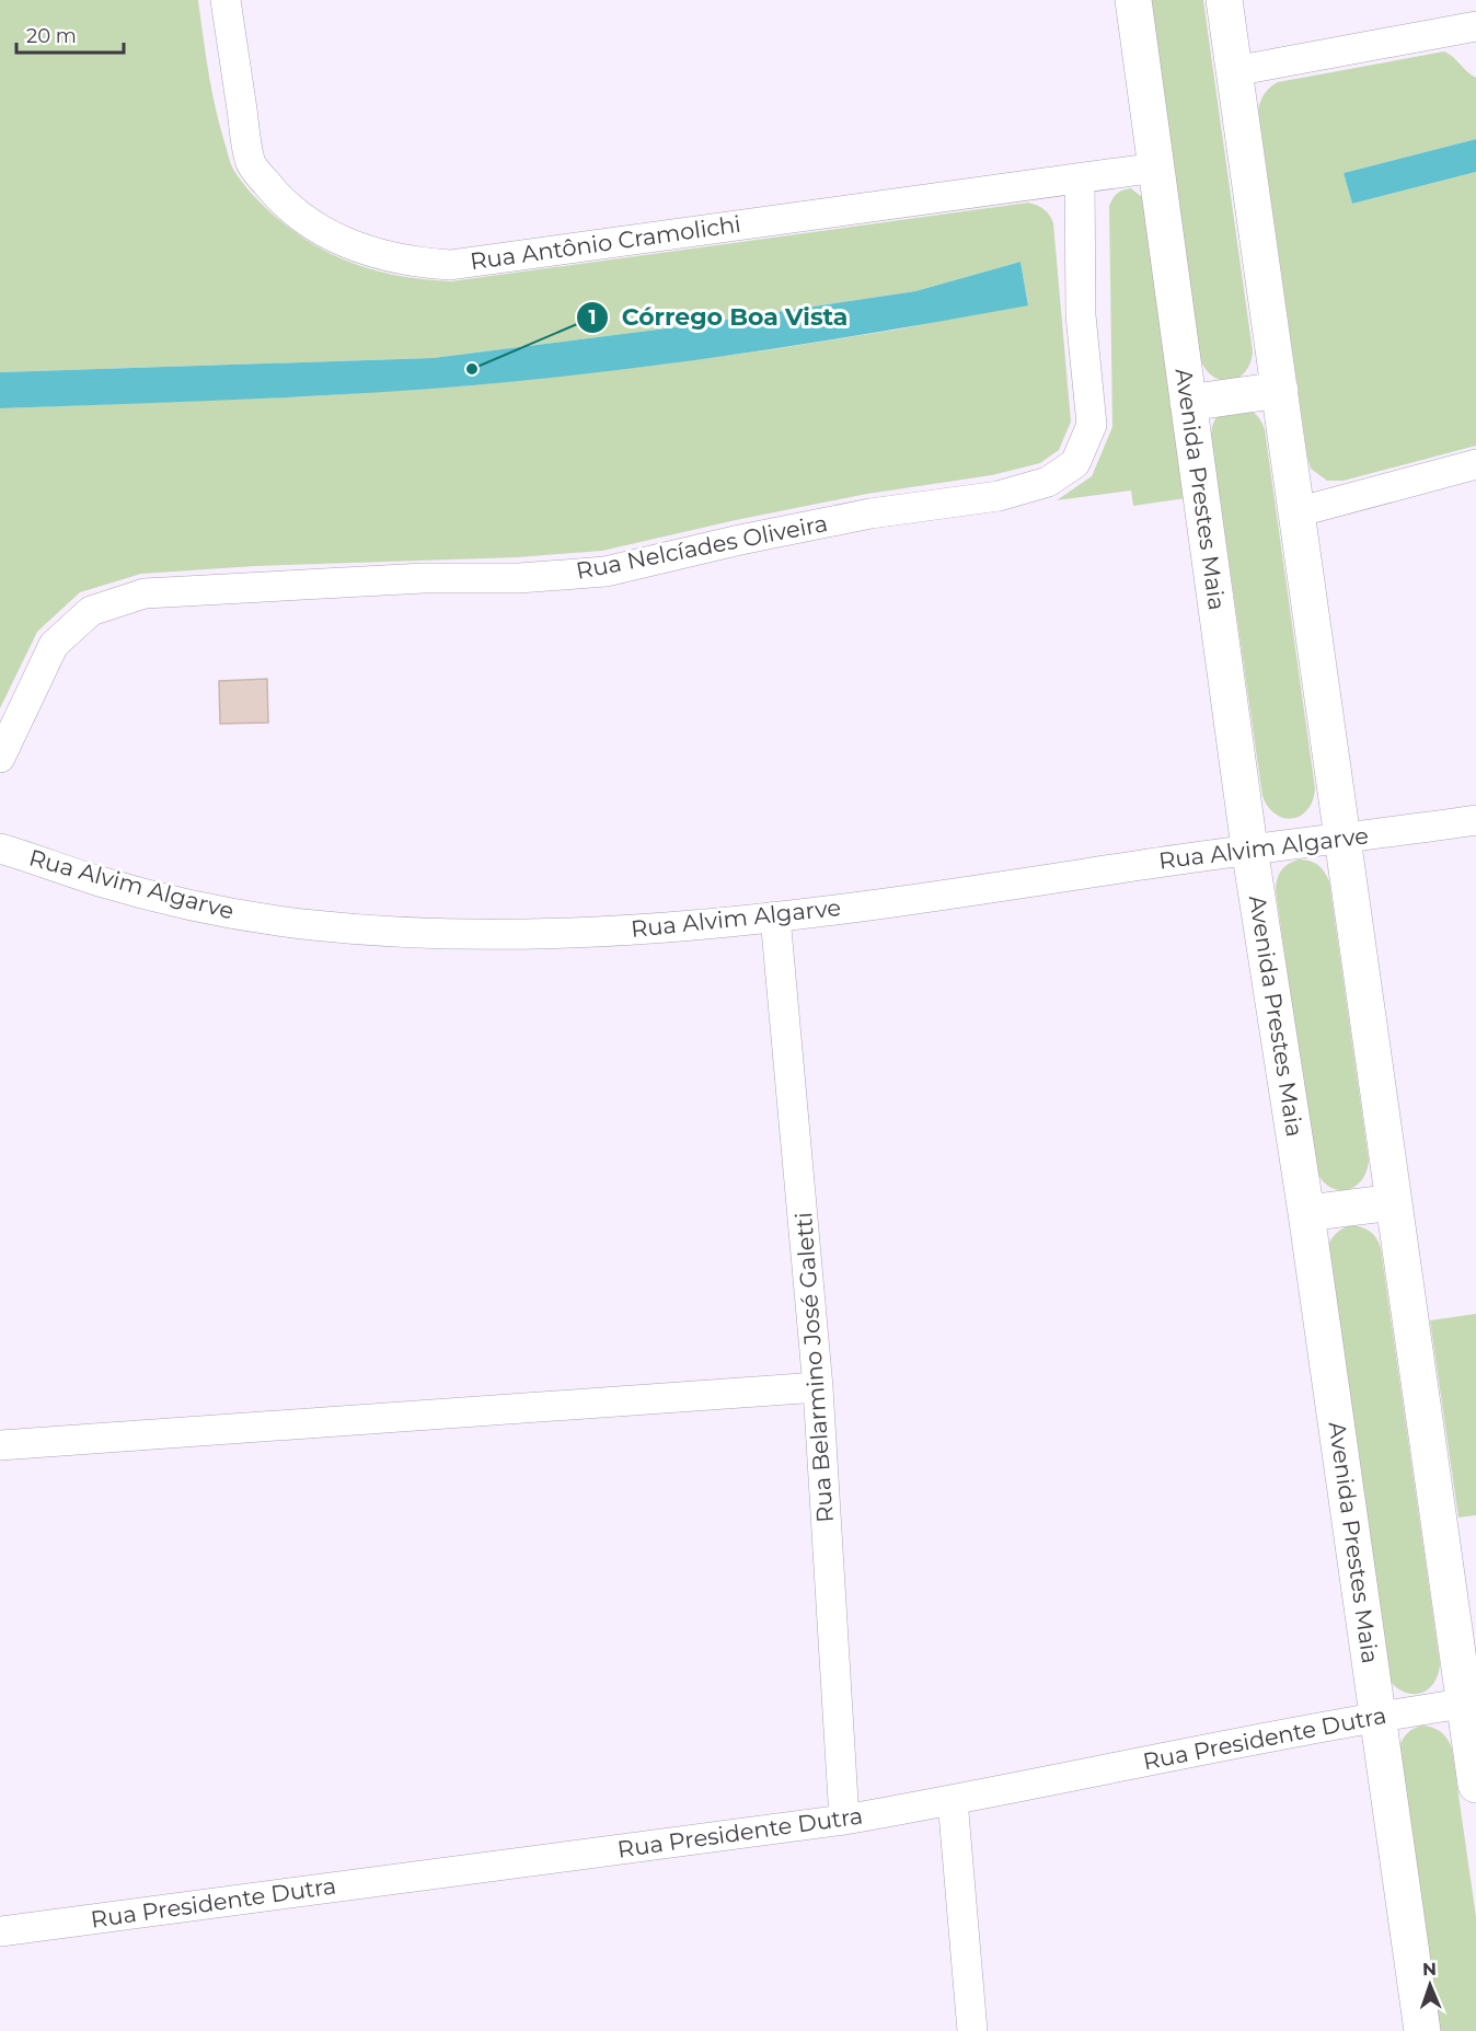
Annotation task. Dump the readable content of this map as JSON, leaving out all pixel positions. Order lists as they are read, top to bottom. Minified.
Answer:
{"streets":{"street":["Rua Antônio Cramolichi","Avenida Prestes Maia","Rua Nelcíades Oliveira","Rua Alvim Algarve","Rua Belarmino José Galetti","Rua Presidente Dutra"]},"crossings":[["Rua Antônio Cramolichi","Avenida Prestes Maia"],["Rua Antônio Cramolichi","Rua Nelcíades Oliveira"],["Avenida Prestes Maia","Rua Alvim Algarve"],["Avenida Prestes Maia","Rua Presidente Dutra"],["Rua Alvim Algarve","Rua Belarmino José Galetti"],["Rua Belarmino José Galetti","Rua Presidente Dutra"]],"places":["Córrego Boa Vista"],"scale_bar":"20 m","north":"top"}
